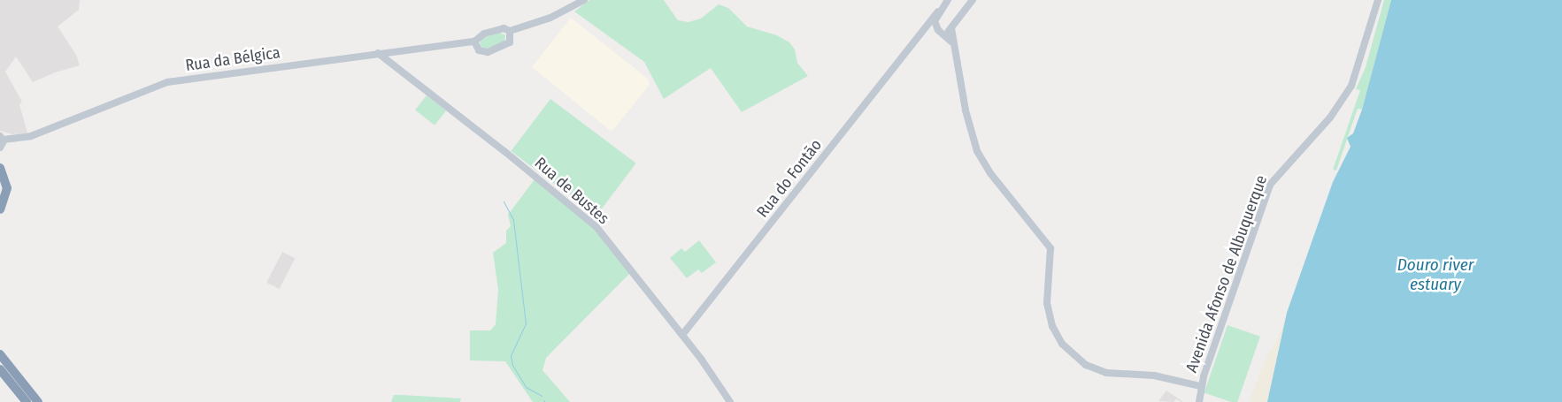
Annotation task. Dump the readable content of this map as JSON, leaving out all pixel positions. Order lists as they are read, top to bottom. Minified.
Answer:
{"streets":{"main road":["Rua da Bélgica","Rua do Fontão","Rua de Bustes","Avenida Afonso de Albuquerque"]},"crossings":[["Rua da Bélgica","Rua de Bustes"],["Rua do Fontão","Rua de Bustes"]],"water":["Douro river estuary"]}
